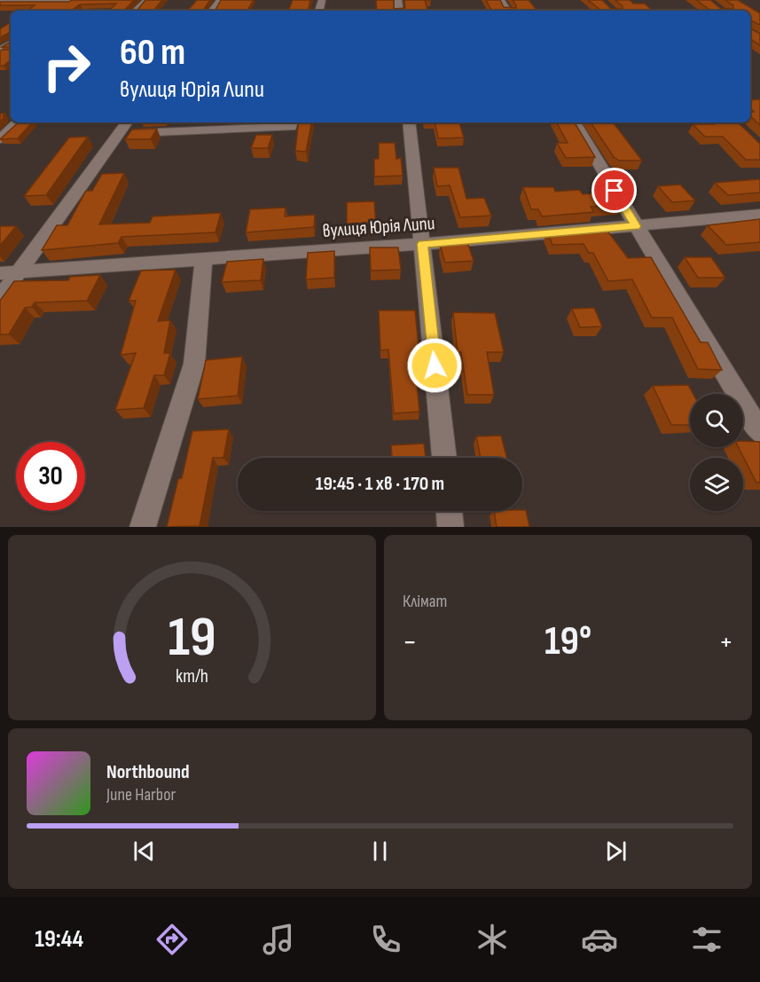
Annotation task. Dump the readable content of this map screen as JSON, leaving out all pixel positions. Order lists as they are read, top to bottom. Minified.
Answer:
{"streets":{"street":["вулиця Юрія Липи"]},"page":{"turn":["60 m","вулиця Юрія Липи"],"limit":"30","trip":"19:45 · 1 хв · 170 m","tile":"Клімат","heat":["−","19°","+"],"song":["Northbound","June Harbor"],"tabs":"19:44","gauge":["19","km/h"]}}
